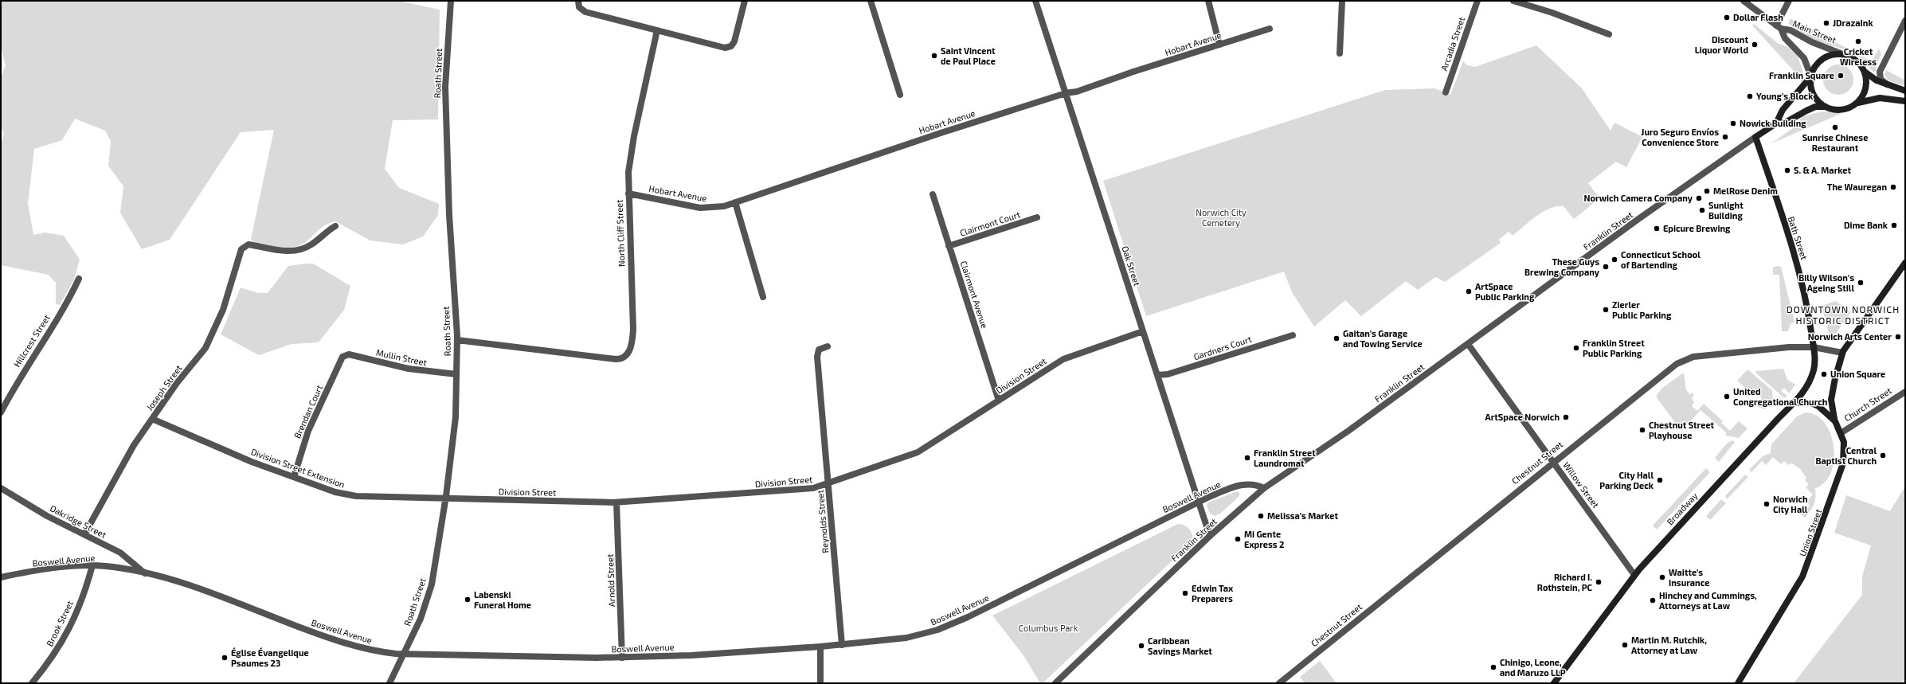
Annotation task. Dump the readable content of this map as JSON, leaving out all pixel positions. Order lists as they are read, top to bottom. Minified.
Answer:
{"streets":{"main road":["Franklin Street","Bath Street","Broadway","Union Street"],"street":["Main Street","Hobart Avenue","Arcadia Street","Roath Street","Clairmont Court","North Cliff Street","Oak Street","Clairmont Avenue","Hillcrest Street","Gardners Court","Mullin Street","Division Street","Joseph Street","Church Street","Brendan Court","Chestnut Street","Division Street Extension","Willow Street","Boswell Avenue","Oakridge Street","Reynolds Street","Arnold Street","Brook Street"]},"crossings":[["Main Street","Franklin Street"],["Hobart Avenue","North Cliff Street"],["Hobart Avenue","Oak Street"],["Roath Street","North Cliff Street"],["Roath Street","Mullin Street"],["Roath Street","Division Street"],["Roath Street","Division Street Extension"],["Roath Street","Boswell Avenue"],["Clairmont Court","Clairmont Avenue"],["Franklin Street","Bath Street"],["Franklin Street","Oak Street"],["Franklin Street","Willow Street"],["Franklin Street","Boswell Avenue"],["Bath Street","Chestnut Street"],["Bath Street","Broadway"],["Oak Street","Gardners Court"],["Oak Street","Division Street"],["Oak Street","Boswell Avenue"],["Clairmont Avenue","Division Street"],["Mullin Street","Brendan Court"],["Division Street","Division Street Extension"],["Division Street","Reynolds Street"],["Division Street","Arnold Street"],["Joseph Street","Division Street Extension"],["Joseph Street","Oakridge Street"],["Church Street","Union Street"],["Brendan Court","Division Street Extension"],["Chestnut Street","Willow Street"],["Chestnut Street","Broadway"],["Willow Street","Broadway"],["Boswell Avenue","Oakridge Street"],["Boswell Avenue","Reynolds Street"],["Boswell Avenue","Arnold Street"],["Boswell Avenue","Brook Street"],["Broadway","Union Street"]],"districts":["DOWNTOWN NORWICH HISTORIC DISTRICT"],"parks":["Norwich City Cemetery","Columbus Park"],"places":["Dollar Flash","JDrazaInk","Cricket Wireless","Discount Liquor World","Saint Vincent de Paul Place","Franklin Square","Young's Block","Nowick Building","Sunrise Chinese Restaurant","Juro Seguro Envíos Convenience Store","S. & A. Market","The Wauregan","MelRose Denim","Norwich Camera Company","Sunlight Building","Dime Bank","Epicure Brewing","Connecticut School of Bartending","These Guys Brewing Company","Billy Wilson's Ageing Still","ArtSpace Public Parking","Zierler Public Parking","Norwich Arts Center","Gaitan's Garage and Towing Service","Franklin Street Public Parking","Union Square","United Congregational Church","ArtSpace Norwich","Chestnut Street Playhouse","Central Baptist Church","Franklin Street Laundromat","City Hall Parking Deck","Norwich City Hall","Melissa's Market","Mi Gente Express 2","Waitte’s Insurance","Richard I. Rothstein, PC","Edwin Tax Preparers","Labenski Funeral Home","Hinchey and Cummings, Attorneys at Law","Martin M. Rutchik, Attorney at Law","Caribbean Savings Market","Église Évangelique Psaumes 23","Chinigo, Leone, and Maruzo LLP"]}
